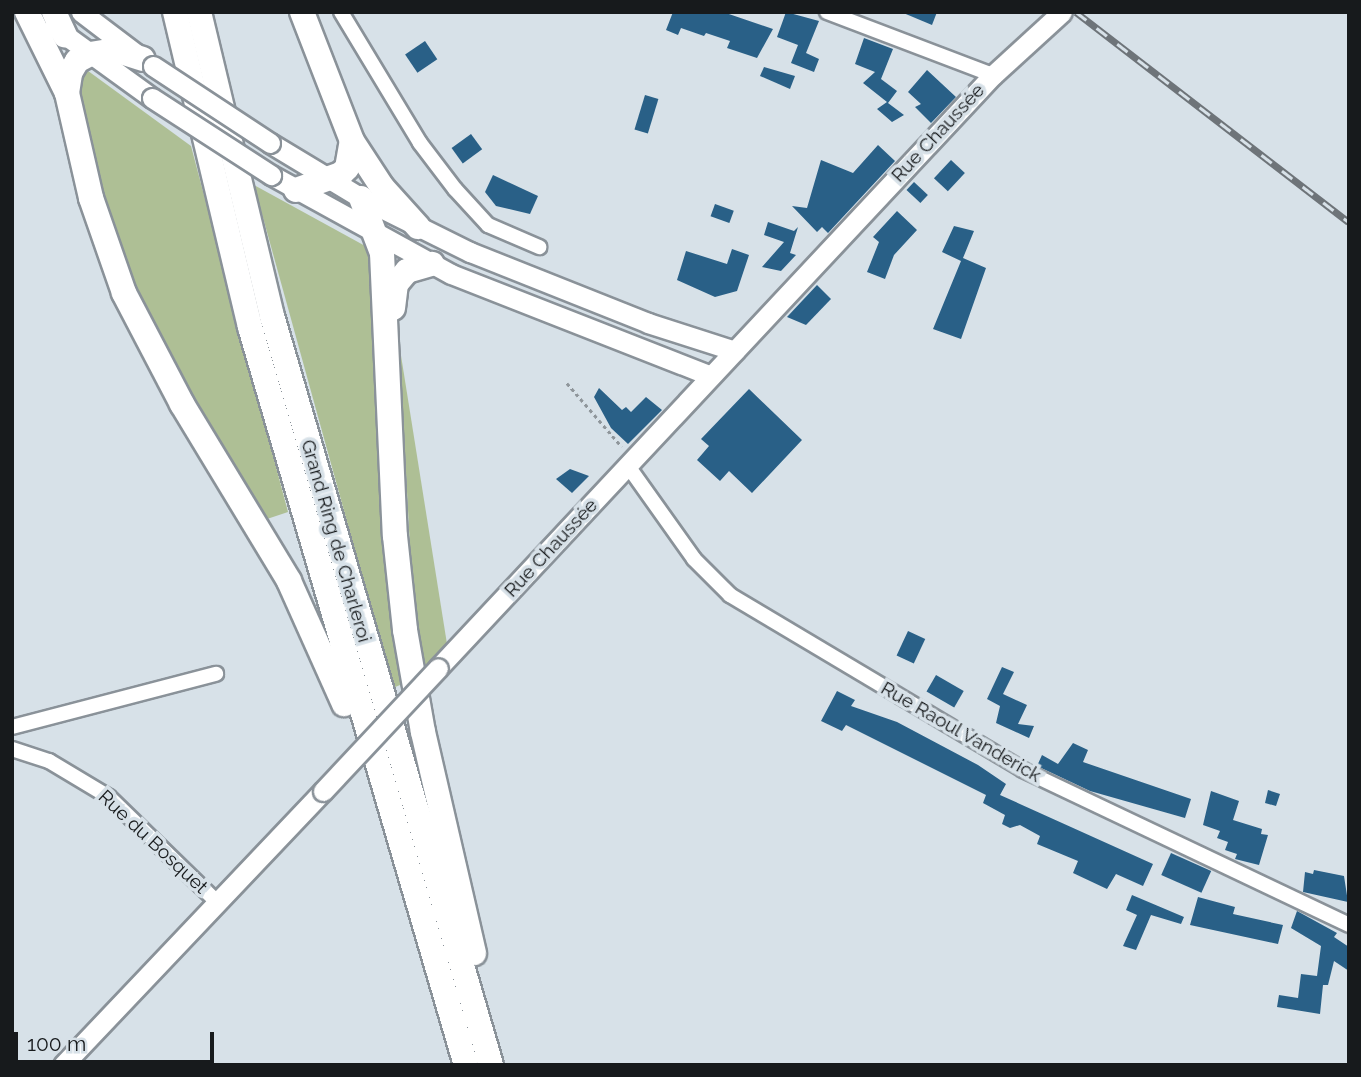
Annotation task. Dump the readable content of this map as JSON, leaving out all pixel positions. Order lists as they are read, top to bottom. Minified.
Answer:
{"streets":{"highway":["Grand Ring de Charleroi"],"main road":["Rue Chaussée"],"street":["Rue Raoul Vanderick","Rue du Bosquet"]},"crossings":[["Rue Chaussée","Rue Raoul Vanderick"],["Rue Chaussée","Rue du Bosquet"]],"scale_bar":"100 m"}
